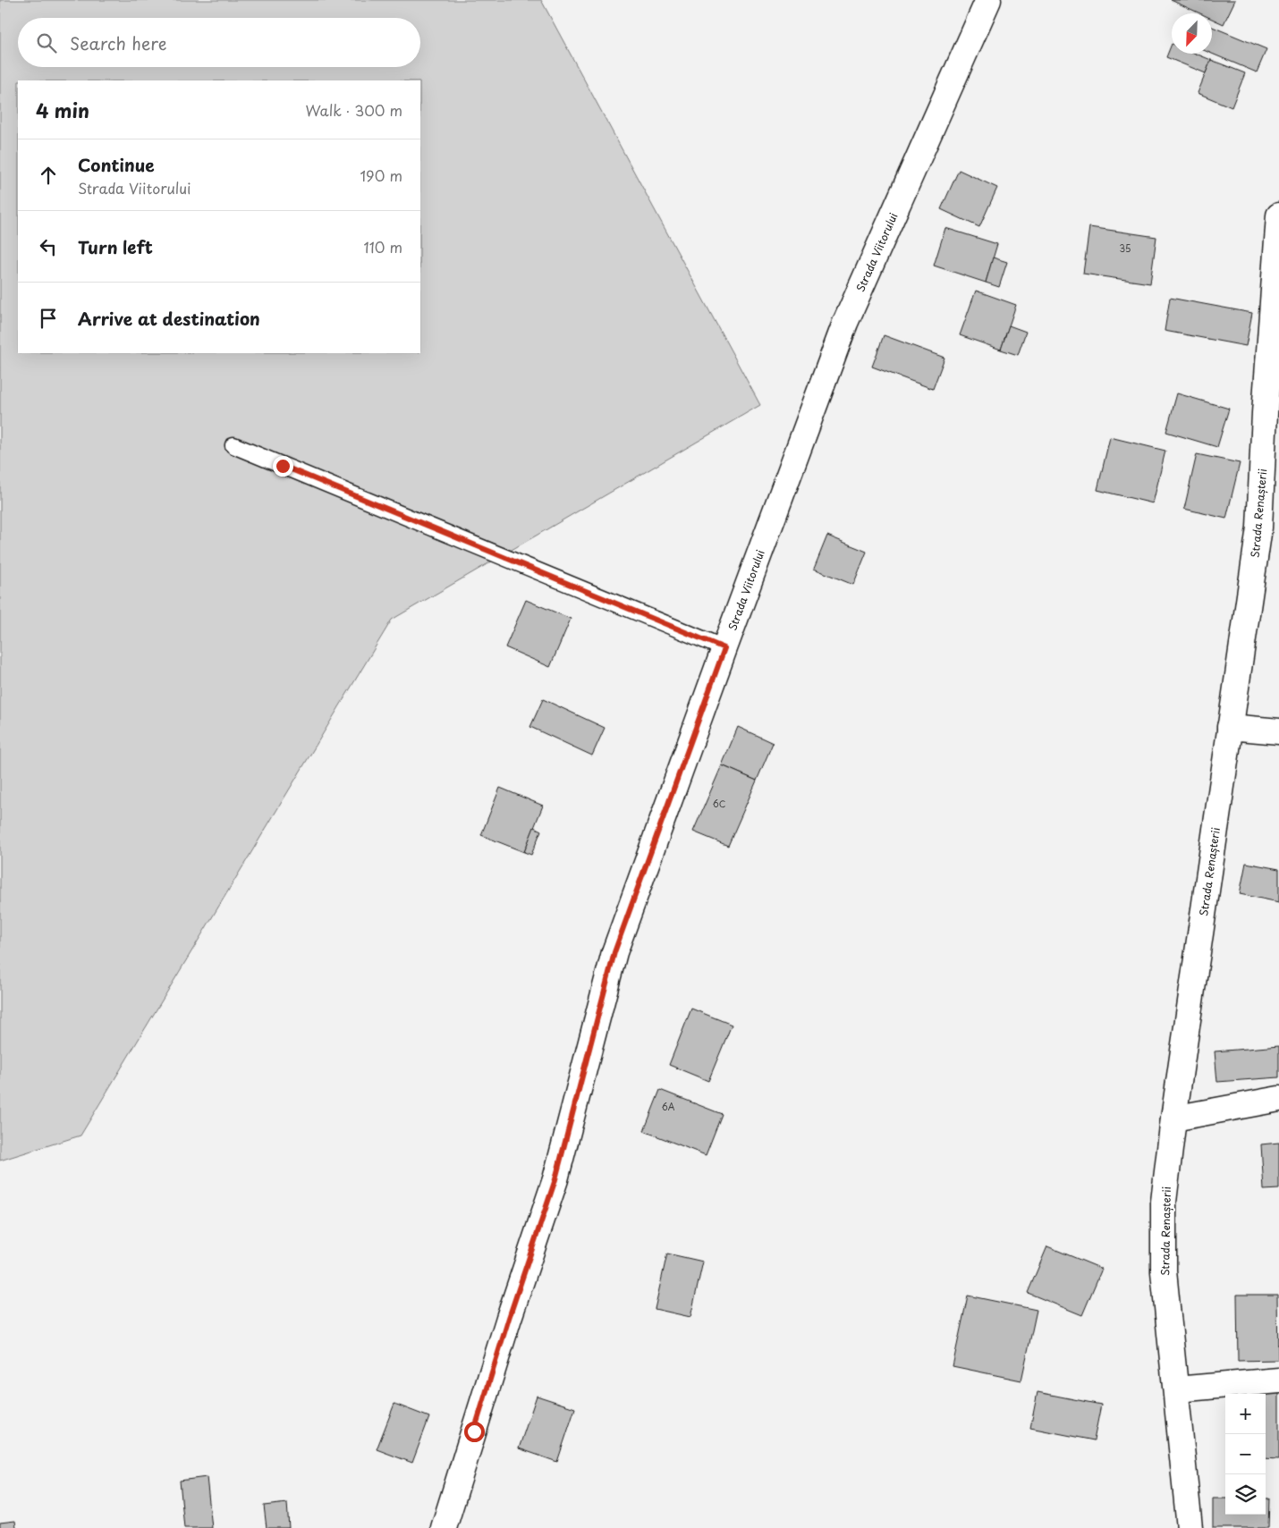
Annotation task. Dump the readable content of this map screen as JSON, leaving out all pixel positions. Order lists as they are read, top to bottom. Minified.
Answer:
{"streets":{"street":["Strada Viitorului","Strada Renașterii"]},"house_numbers":["35","6C","6A"],"north":"bottom left","page":{"search":"Search here","heading":["4 min","Walk · 300 m"],"list":[["Continue","Strada Viitorului","190 m"],["Turn left","110 m"],"Arrive at destination"],"map_buttons":["+","−"]}}
